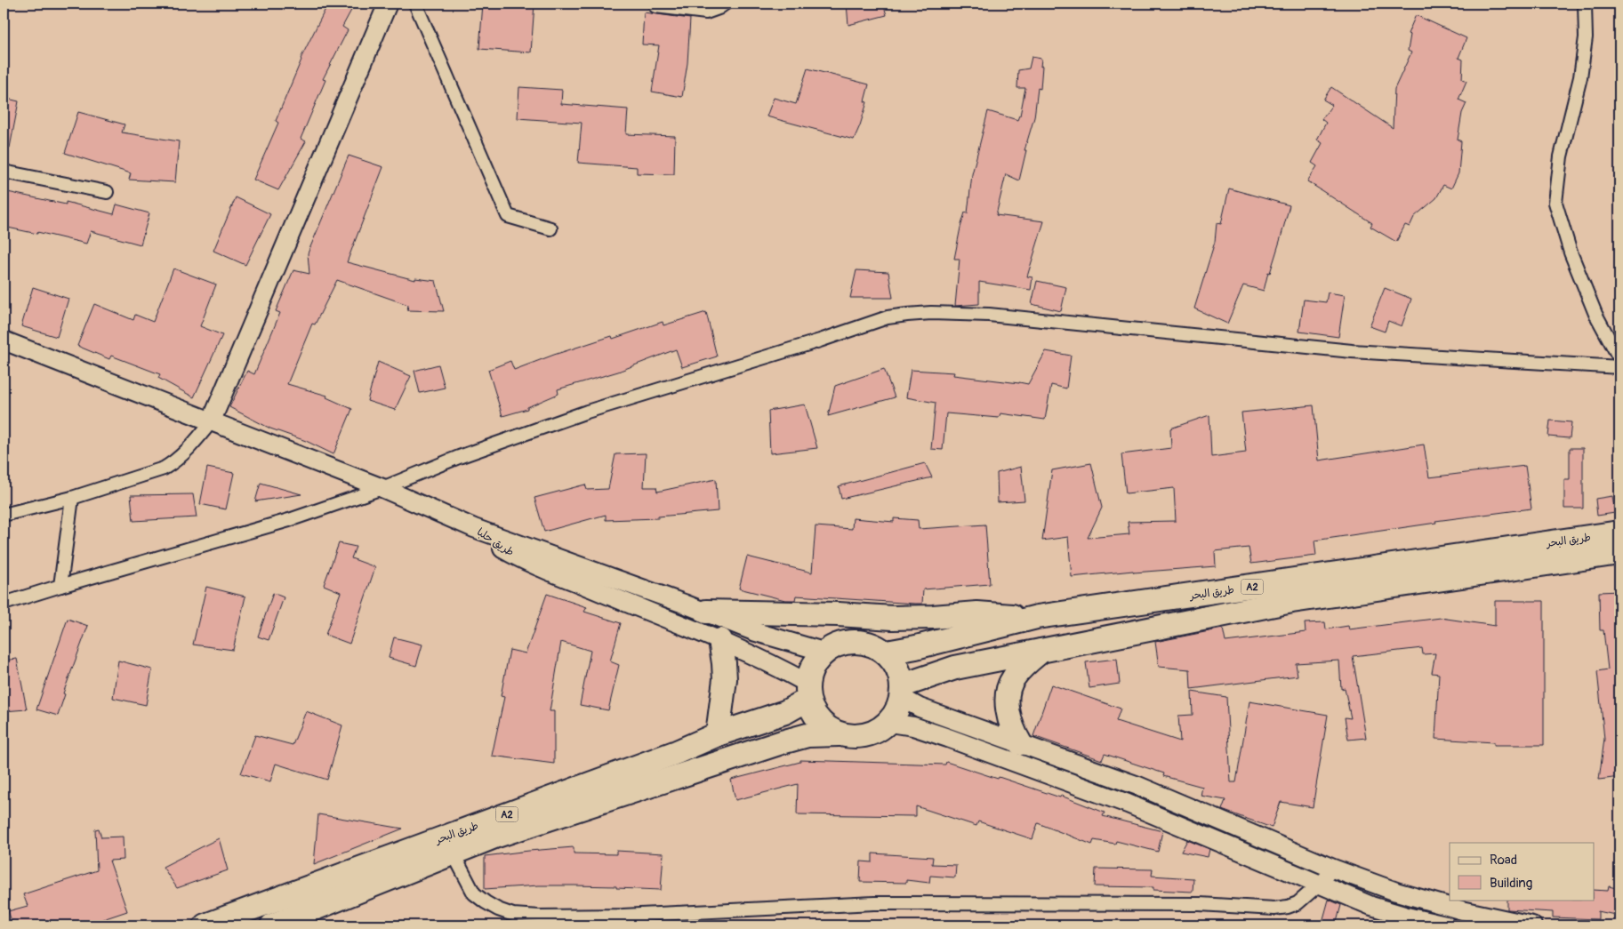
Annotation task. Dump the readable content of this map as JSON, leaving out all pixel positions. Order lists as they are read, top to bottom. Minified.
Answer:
{"streets":{"highway":["طريق البحر","A2"],"main road":["طريق حلبا"]},"crossings":[["طريق البحر","طريق حلبا"],["طريق البحر","A2"],["طريق حلبا","A2"]],"legend":["Road","Building"]}
